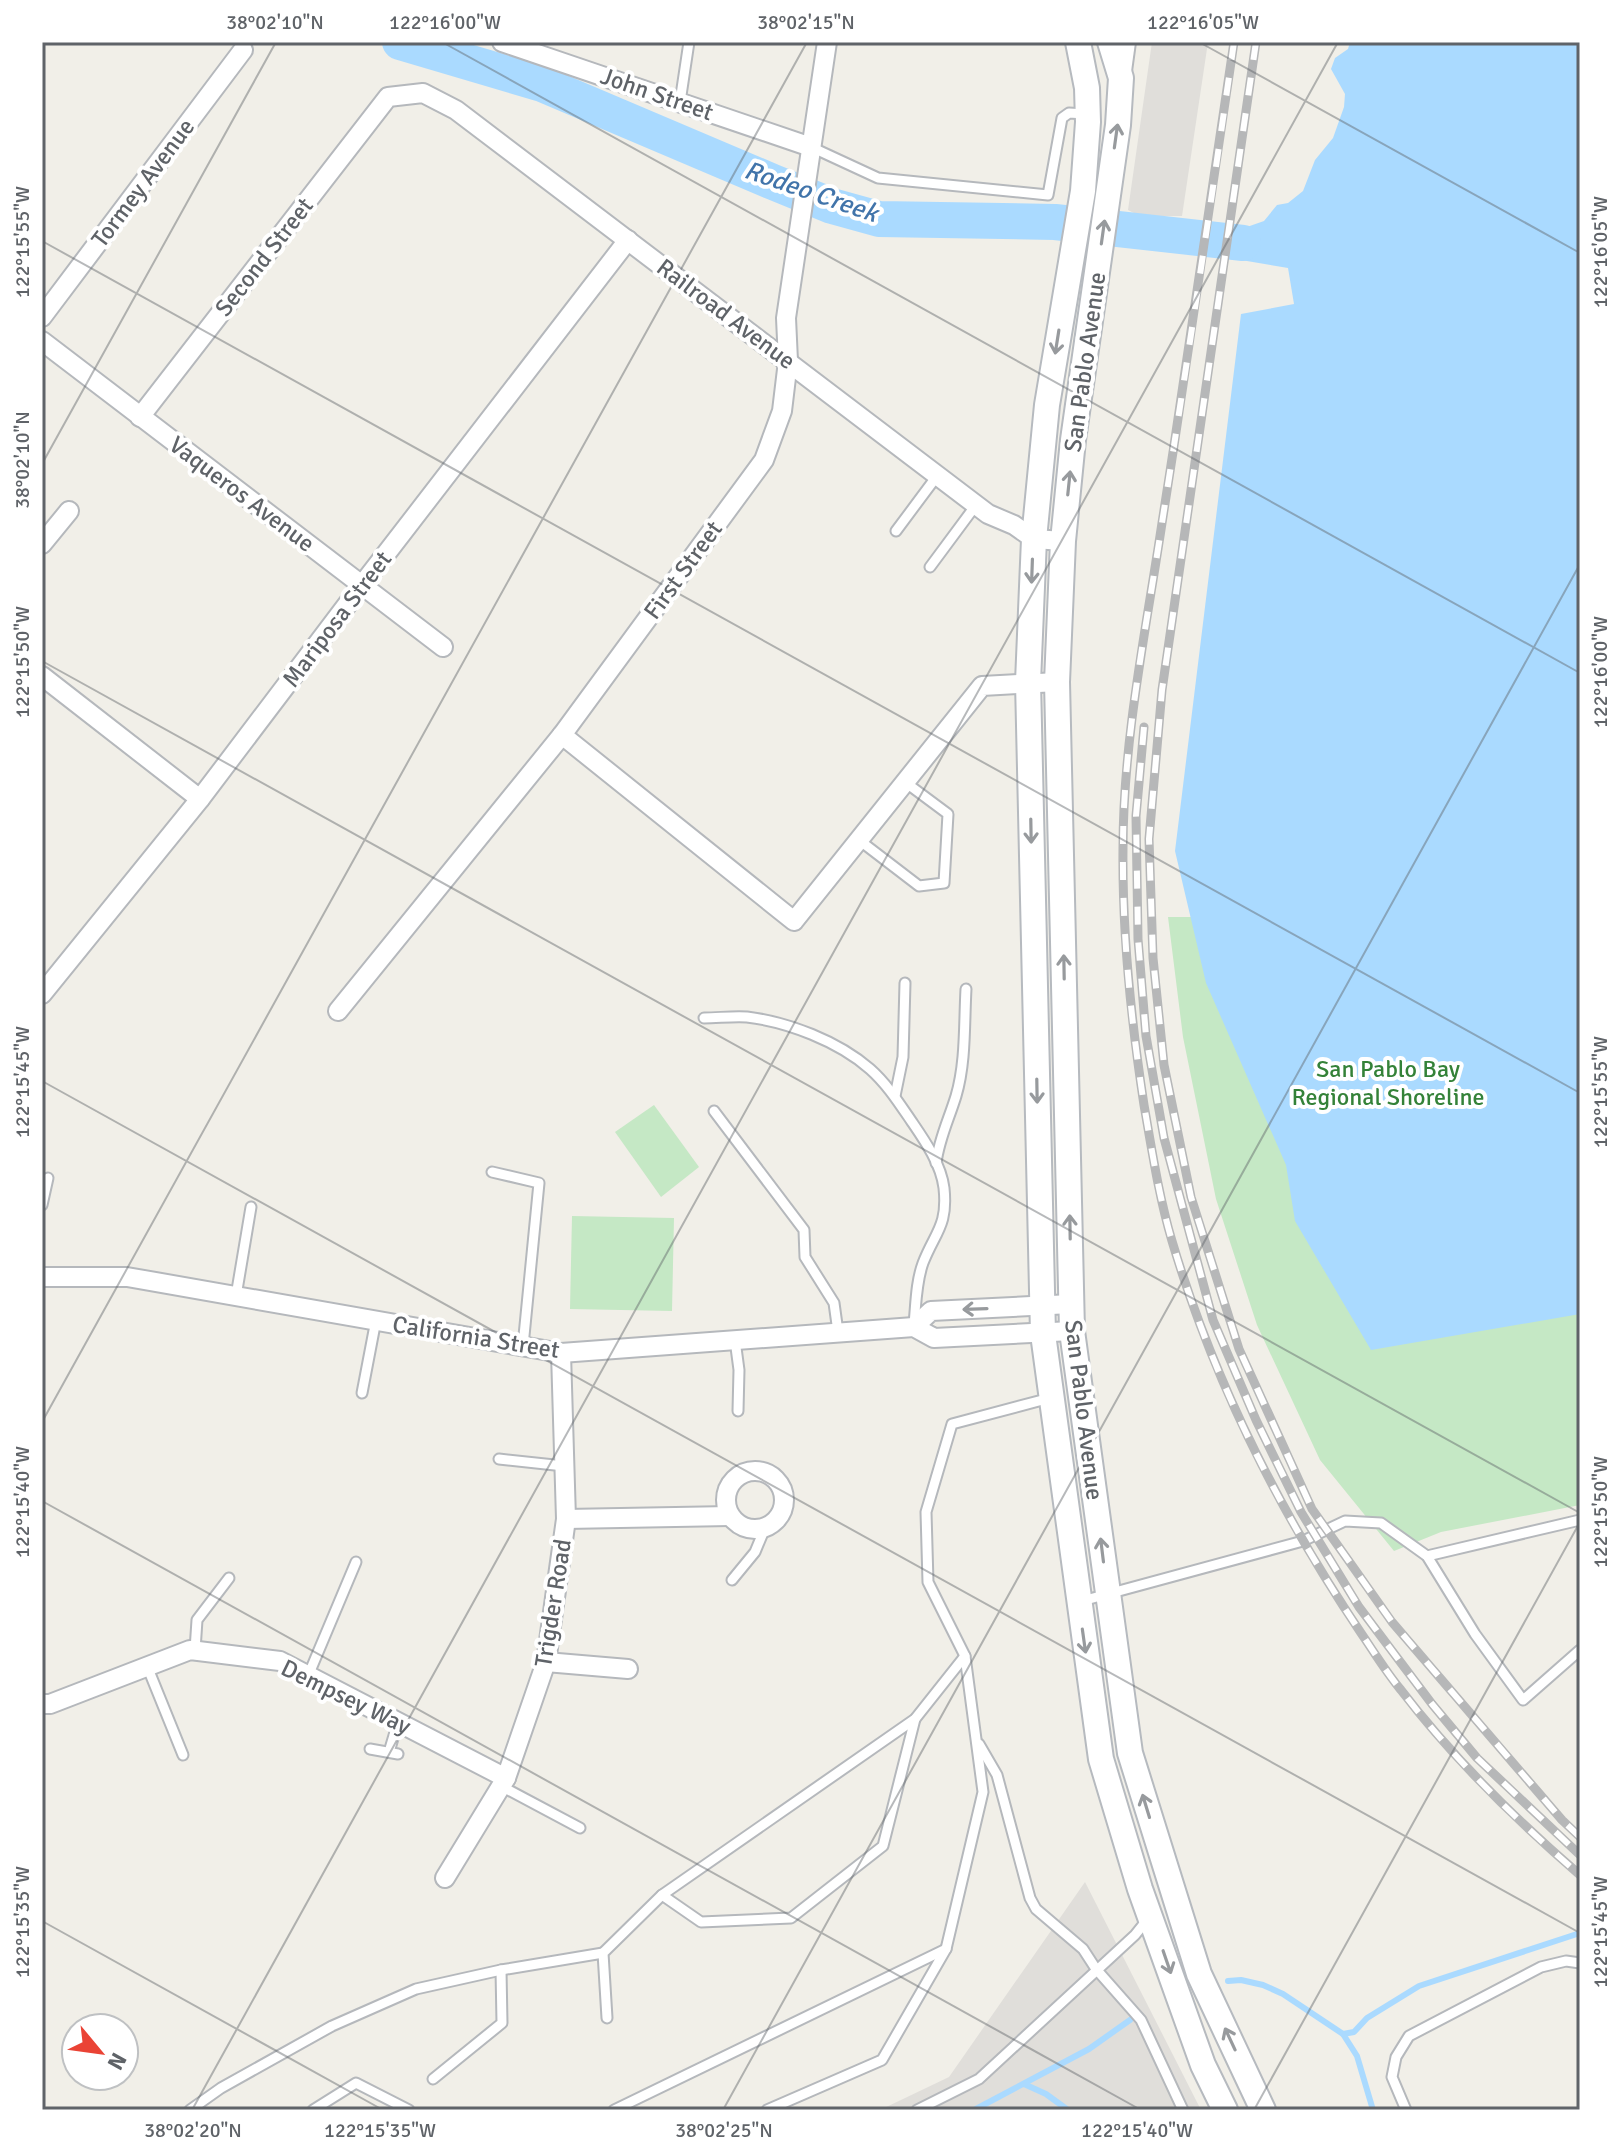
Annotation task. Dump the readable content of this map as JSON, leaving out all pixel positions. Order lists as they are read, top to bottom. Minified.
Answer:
{"streets":{"main road":["San Pablo Avenue"],"street":["John Street","Tormey Avenue","Second Street","Railroad Avenue","Vaqueros Avenue","First Street","Mariposa Street","California Street","Trigder Road","Dempsey Way"]},"crossings":[["John Street","First Street"],["Second Street","Railroad Avenue"],["Second Street","Vaqueros Avenue"],["Railroad Avenue","San Pablo Avenue"],["Railroad Avenue","First Street"],["Railroad Avenue","Mariposa Street"],["San Pablo Avenue","California Street"],["Vaqueros Avenue","Mariposa Street"],["California Street","Trigder Road"],["Trigder Road","Dempsey Way"]],"water":["Rodeo Creek"],"parks":["San Pablo Bay Regional Shoreline"],"north":"bottom right","coordinates":["38°02'10\"N","122°16'00\"W","38°02'15\"N","122°16'05\"W","122°15'55\"W","122°15'50\"W","122°15'45\"W","122°15'40\"W","122°15'35\"W","38°02'20\"N","38°02'25\"N"]}
